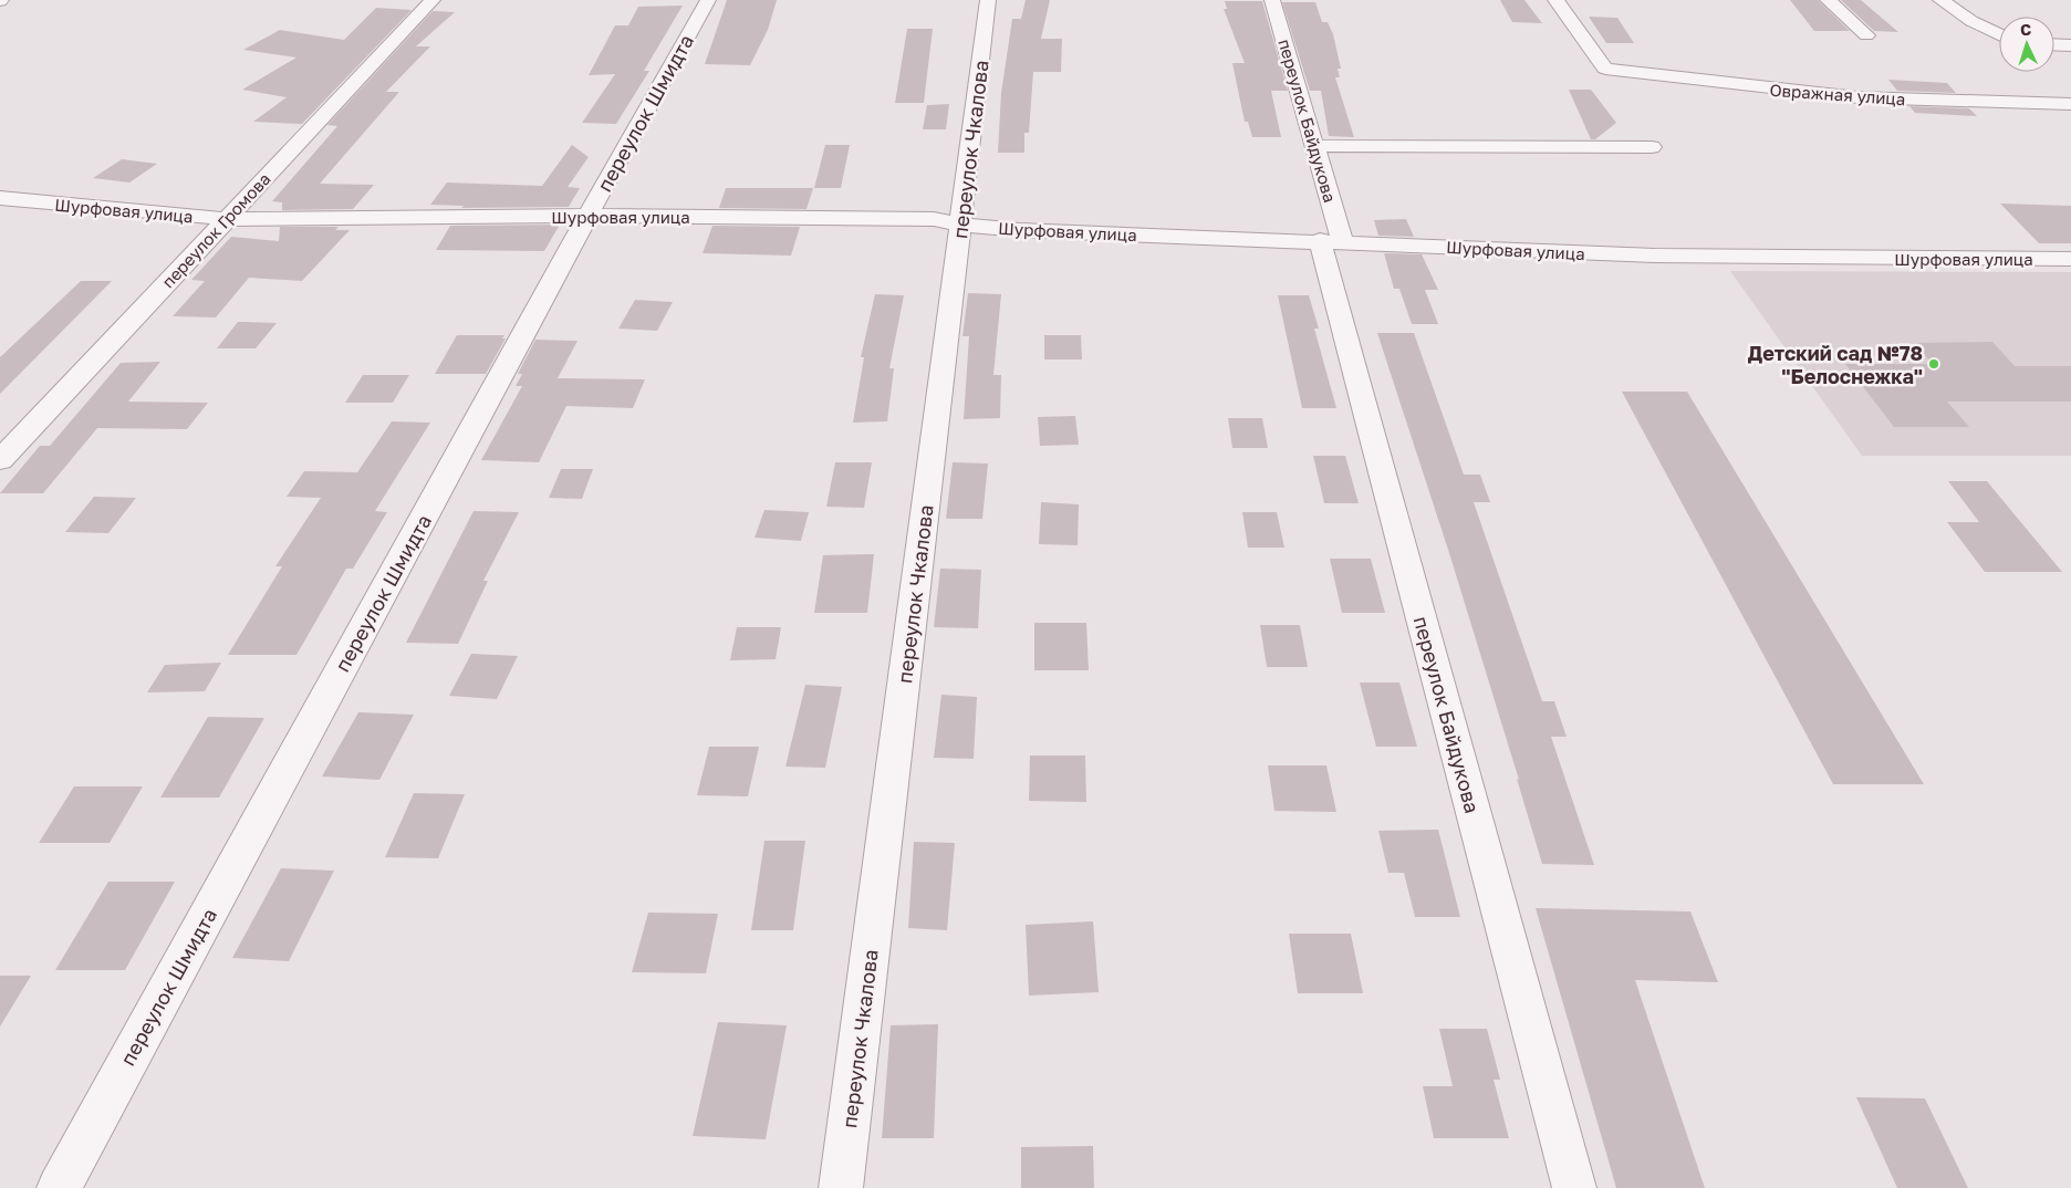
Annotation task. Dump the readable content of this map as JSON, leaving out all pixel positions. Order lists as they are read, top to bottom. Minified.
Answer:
{"streets":{"street":["Овражная улица","переулок Шмидта","переулок Байдукова","переулок Чкалова","Шурфовая улица","переулок Громова"]},"crossings":[["переулок Шмидта","Шурфовая улица"],["переулок Байдукова","Шурфовая улица"],["переулок Чкалова","Шурфовая улица"],["Шурфовая улица","переулок Громова"]],"places":["Детский сад №78 \"Белоснежка\""],"north":"top"}
